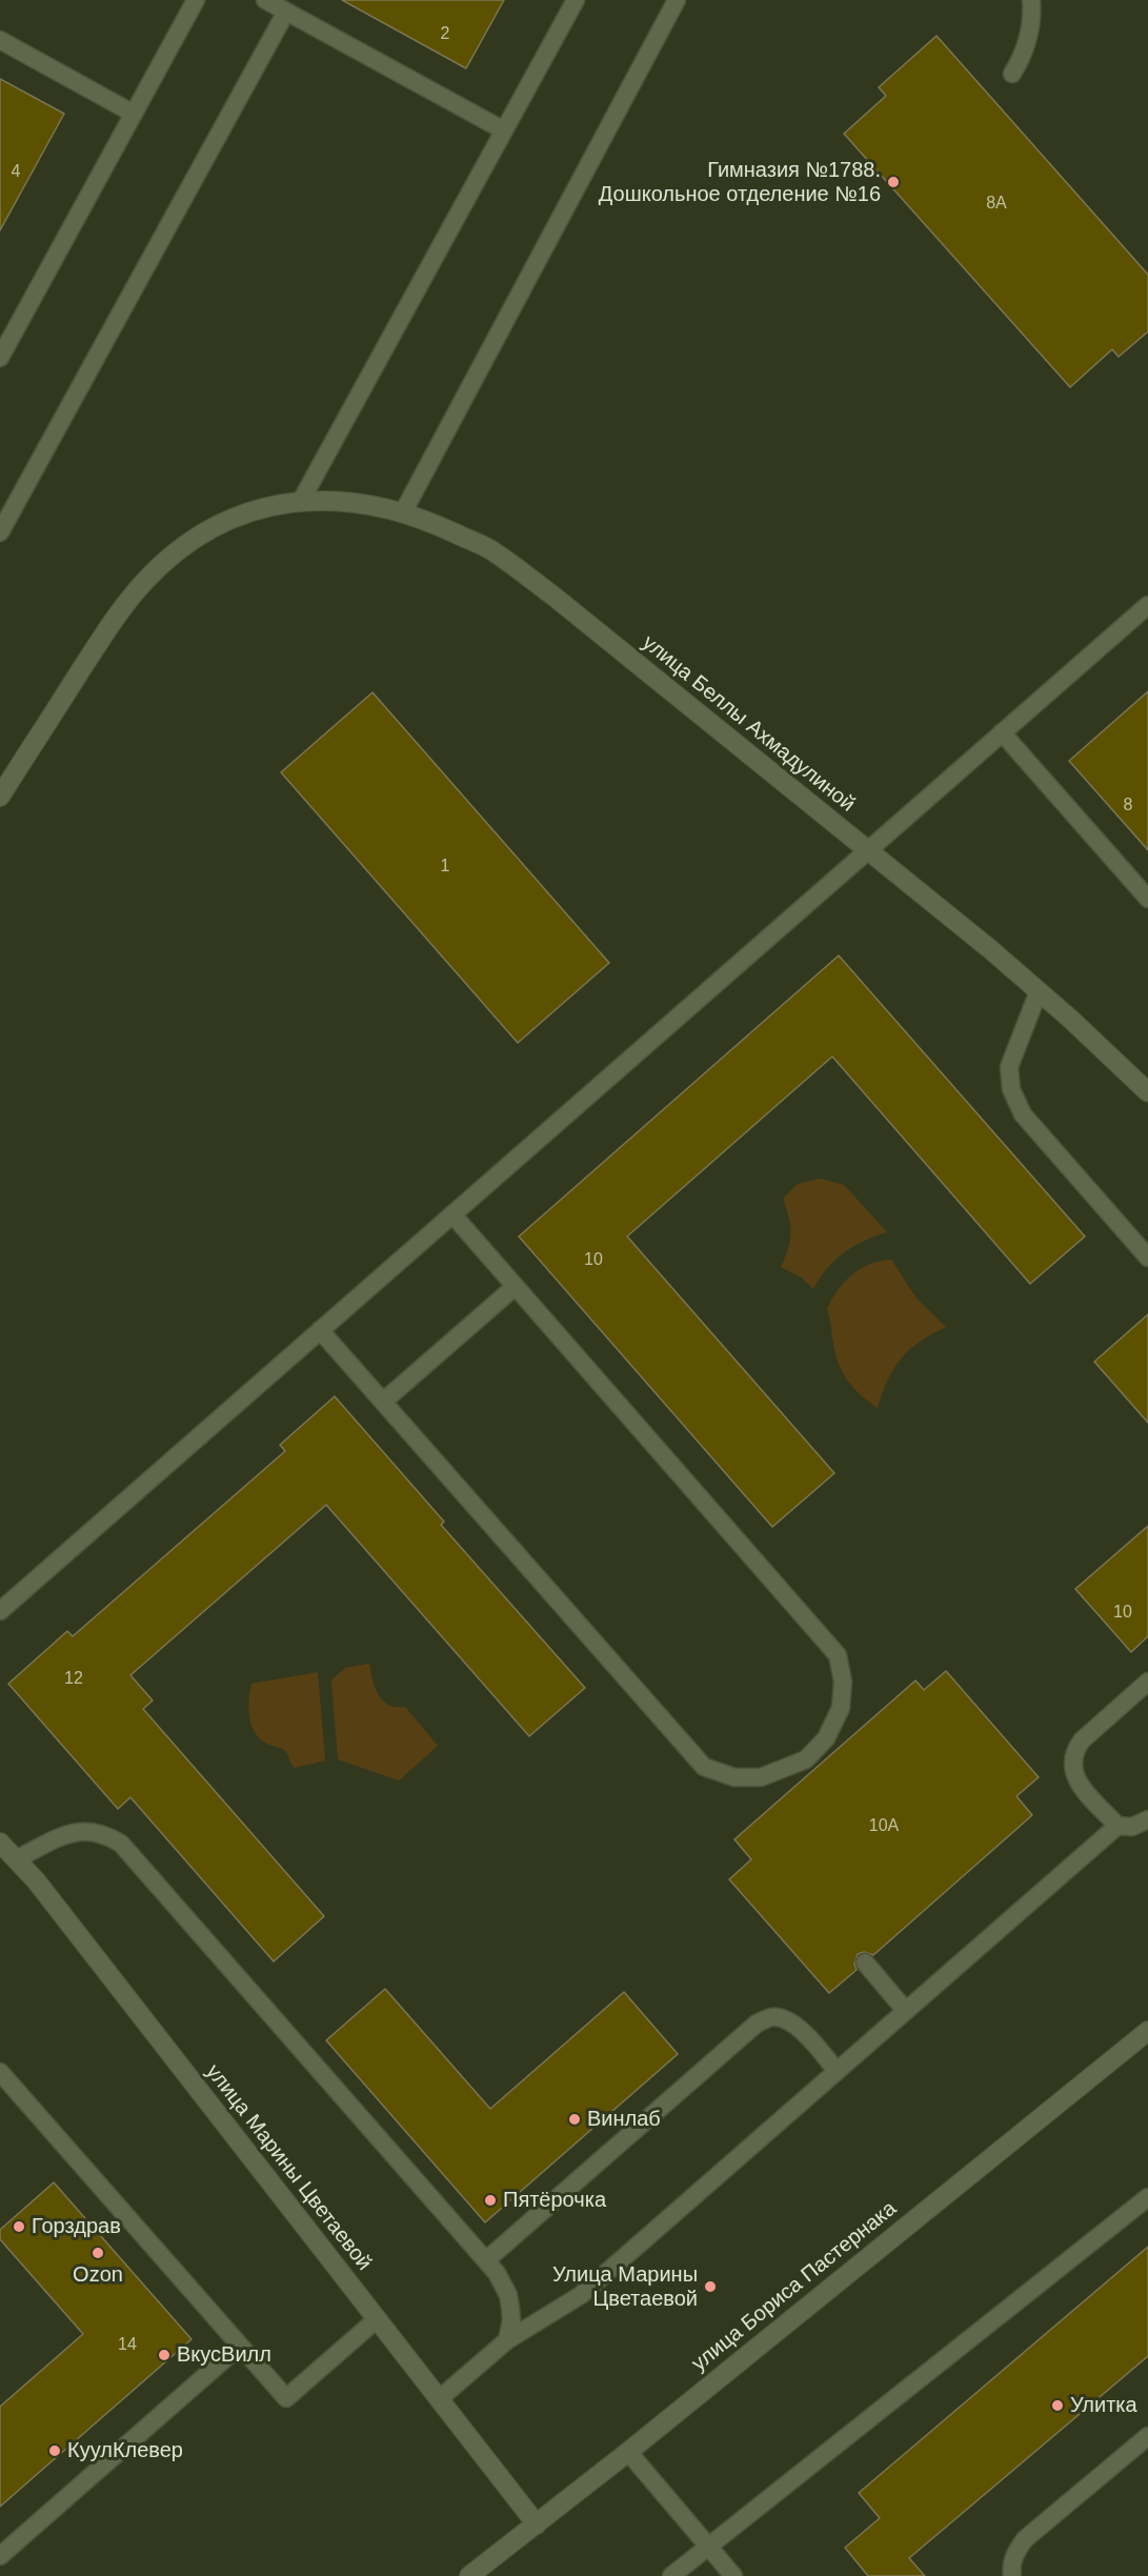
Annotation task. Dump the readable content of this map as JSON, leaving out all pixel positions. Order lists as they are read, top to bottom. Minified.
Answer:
{"streets":{"street":["улица Беллы Ахмадулиной","улица Марины Цветаевой","улица Бориса Пастернака"]},"crossings":[["улица Марины Цветаевой","улица Бориса Пастернака"]],"places":["Гимназия №1788. Дошкольное отделение №16","Винлаб","Пятёрочка","Горздрав","Ozon","Улица Марины Цветаевой","ВкусВилл","Улитка","КуулКлевер"],"house_numbers":["2","4","8А","8","1","10","10","12","10А","14"]}
